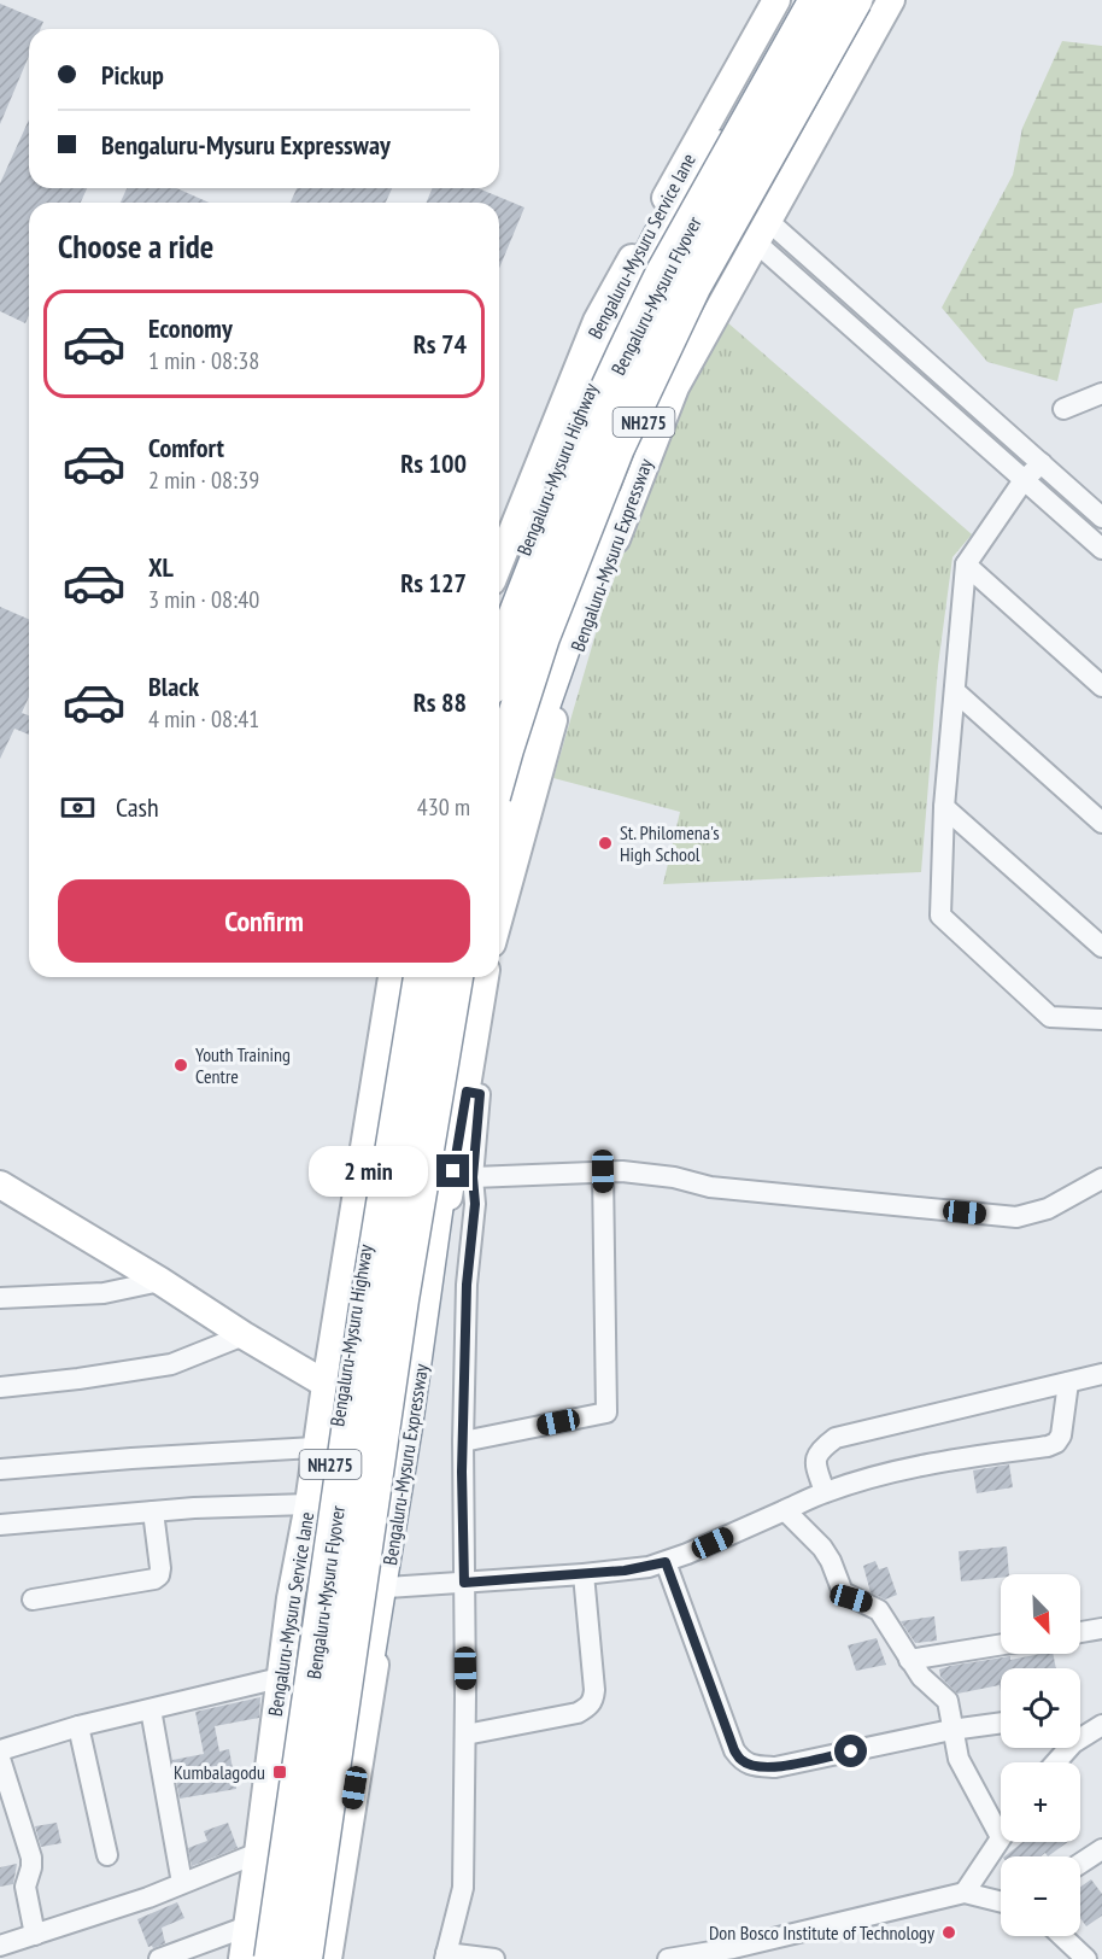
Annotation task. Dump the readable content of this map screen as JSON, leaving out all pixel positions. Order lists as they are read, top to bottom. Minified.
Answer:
{"streets":{"highway":["Bengaluru-Mysuru Flyover","NH275","Bengaluru-Mysuru Highway","Bengaluru-Mysuru Expressway"],"street":["Bengaluru-Mysuru Service lane"]},"crossings":[["Bengaluru-Mysuru Service lane","Bengaluru-Mysuru Highway"]],"places":{"other":["St. Philomena's High School","Youth Training Centre","Don Bosco Institute of Technology"],"transit":["Kumbalagodu"]},"north":"bottom right","page":{"banner":["Pickup","Bengaluru-Mysuru Expressway"],"heading":"Choose a ride","list":[{"name":"Economy","note":"1 min · 08:38","value":"Rs 74"},{"name":"Comfort","note":"2 min · 08:39","value":"Rs 100"},{"name":"XL","note":"3 min · 08:40","value":"Rs 127"},{"name":"Black","note":"4 min · 08:41","value":"Rs 88"}],"pay":["Cash","430 m"],"buttons":"Confirm","bubble":"2 min","map_buttons":["+","−"]}}
